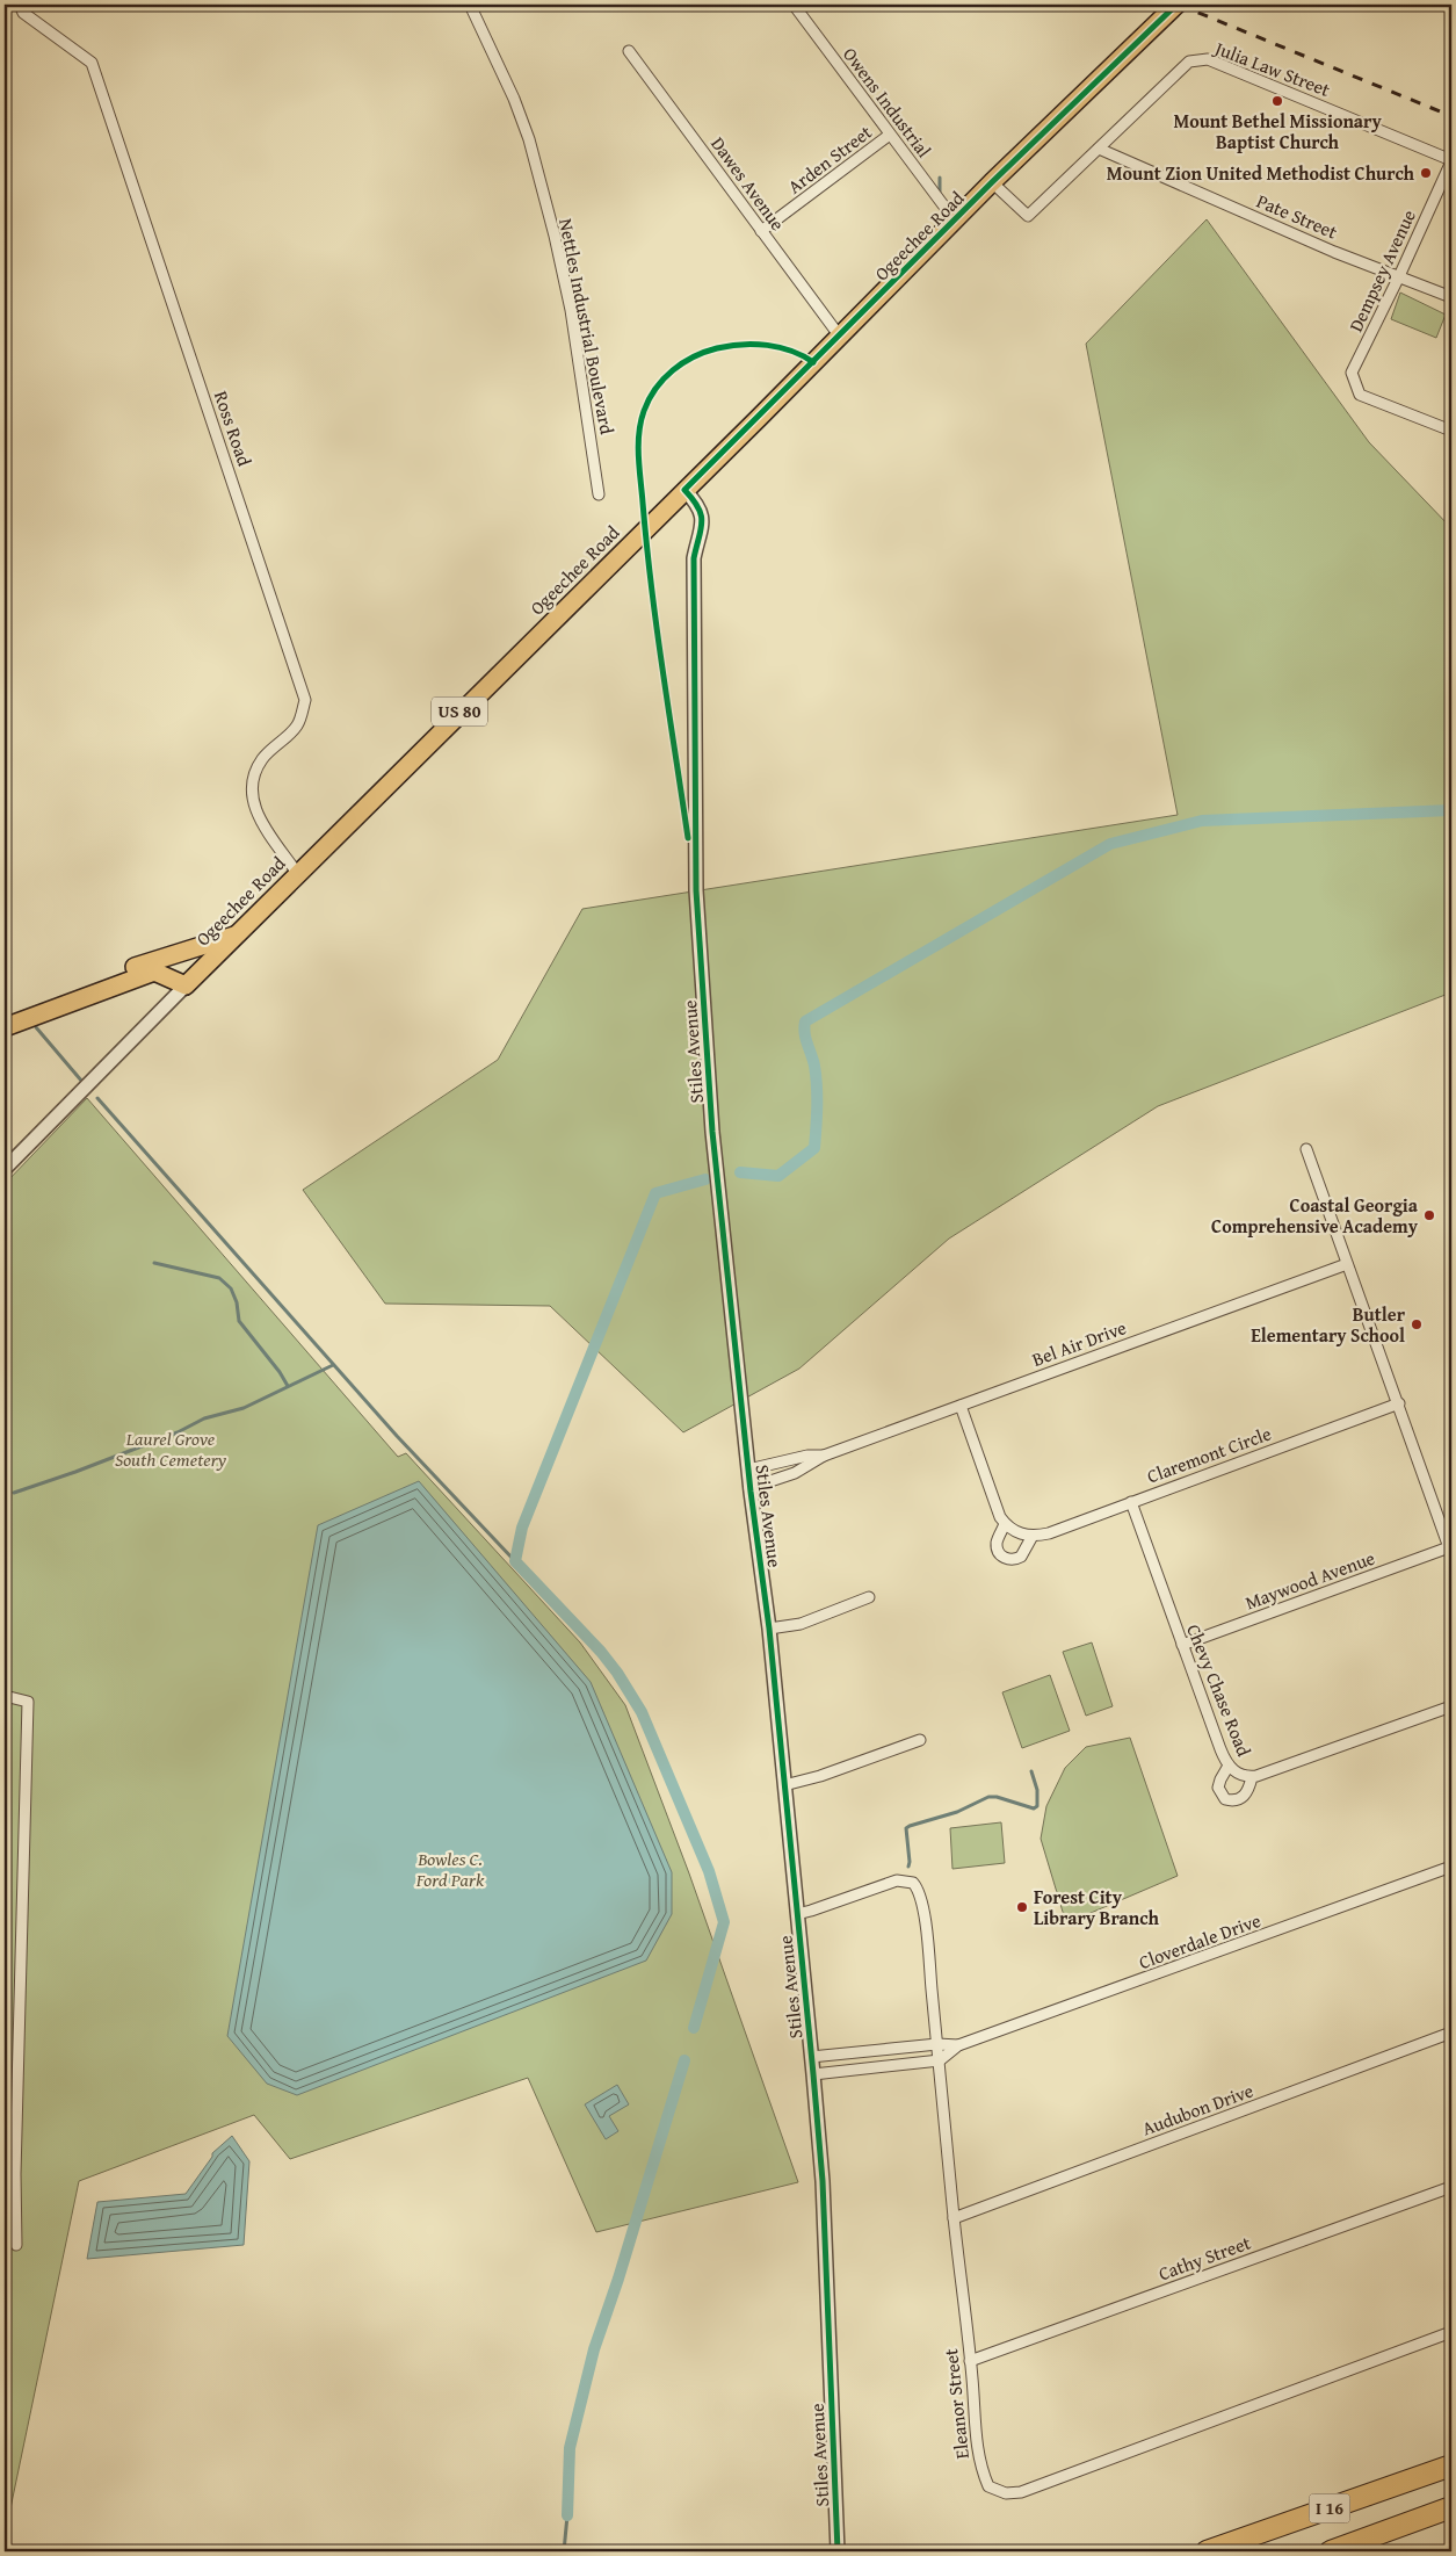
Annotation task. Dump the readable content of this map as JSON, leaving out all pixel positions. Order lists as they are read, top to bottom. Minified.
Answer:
{"streets":{"highway":["I 16"],"main road":["Ogeechee Road","US 80"],"street":["Julia Law Street","Owens Industrial","Arden Street","Dawes Avenue","Pate Street","Dempsey Avenue","Nettles Industrial Boulevard","Ross Road","Stiles Avenue","Bel Air Drive","Claremont Circle","Maywood Avenue","Chevy Chase Road","Cloverdale Drive","Audubon Drive","Cathy Street","Eleanor Street"]},"crossings":[["Julia Law Street","Pate Street"],["Julia Law Street","Ogeechee Road"],["Julia Law Street","Dempsey Avenue"],["Owens Industrial","Arden Street"],["Owens Industrial","Ogeechee Road"],["Arden Street","Dawes Avenue"],["Dawes Avenue","Ogeechee Road"],["Pate Street","Dempsey Avenue"],["Ogeechee Road","Ross Road"],["Ogeechee Road","US 80"],["Ogeechee Road","Stiles Avenue"],["Stiles Avenue","Bel Air Drive"],["Stiles Avenue","Cloverdale Drive"],["Stiles Avenue","Eleanor Street"],["Claremont Circle","Chevy Chase Road"],["Maywood Avenue","Chevy Chase Road"],["Cloverdale Drive","Eleanor Street"],["Audubon Drive","Eleanor Street"],["Cathy Street","Eleanor Street"]],"parks":["Laurel Grove South Cemetery","Bowles C. Ford Park"],"places":["Mount Bethel Missionary Baptist Church","Mount Zion United Methodist Church","Coastal Georgia Comprehensive Academy","Butler Elementary School","Forest City Library Branch"]}
